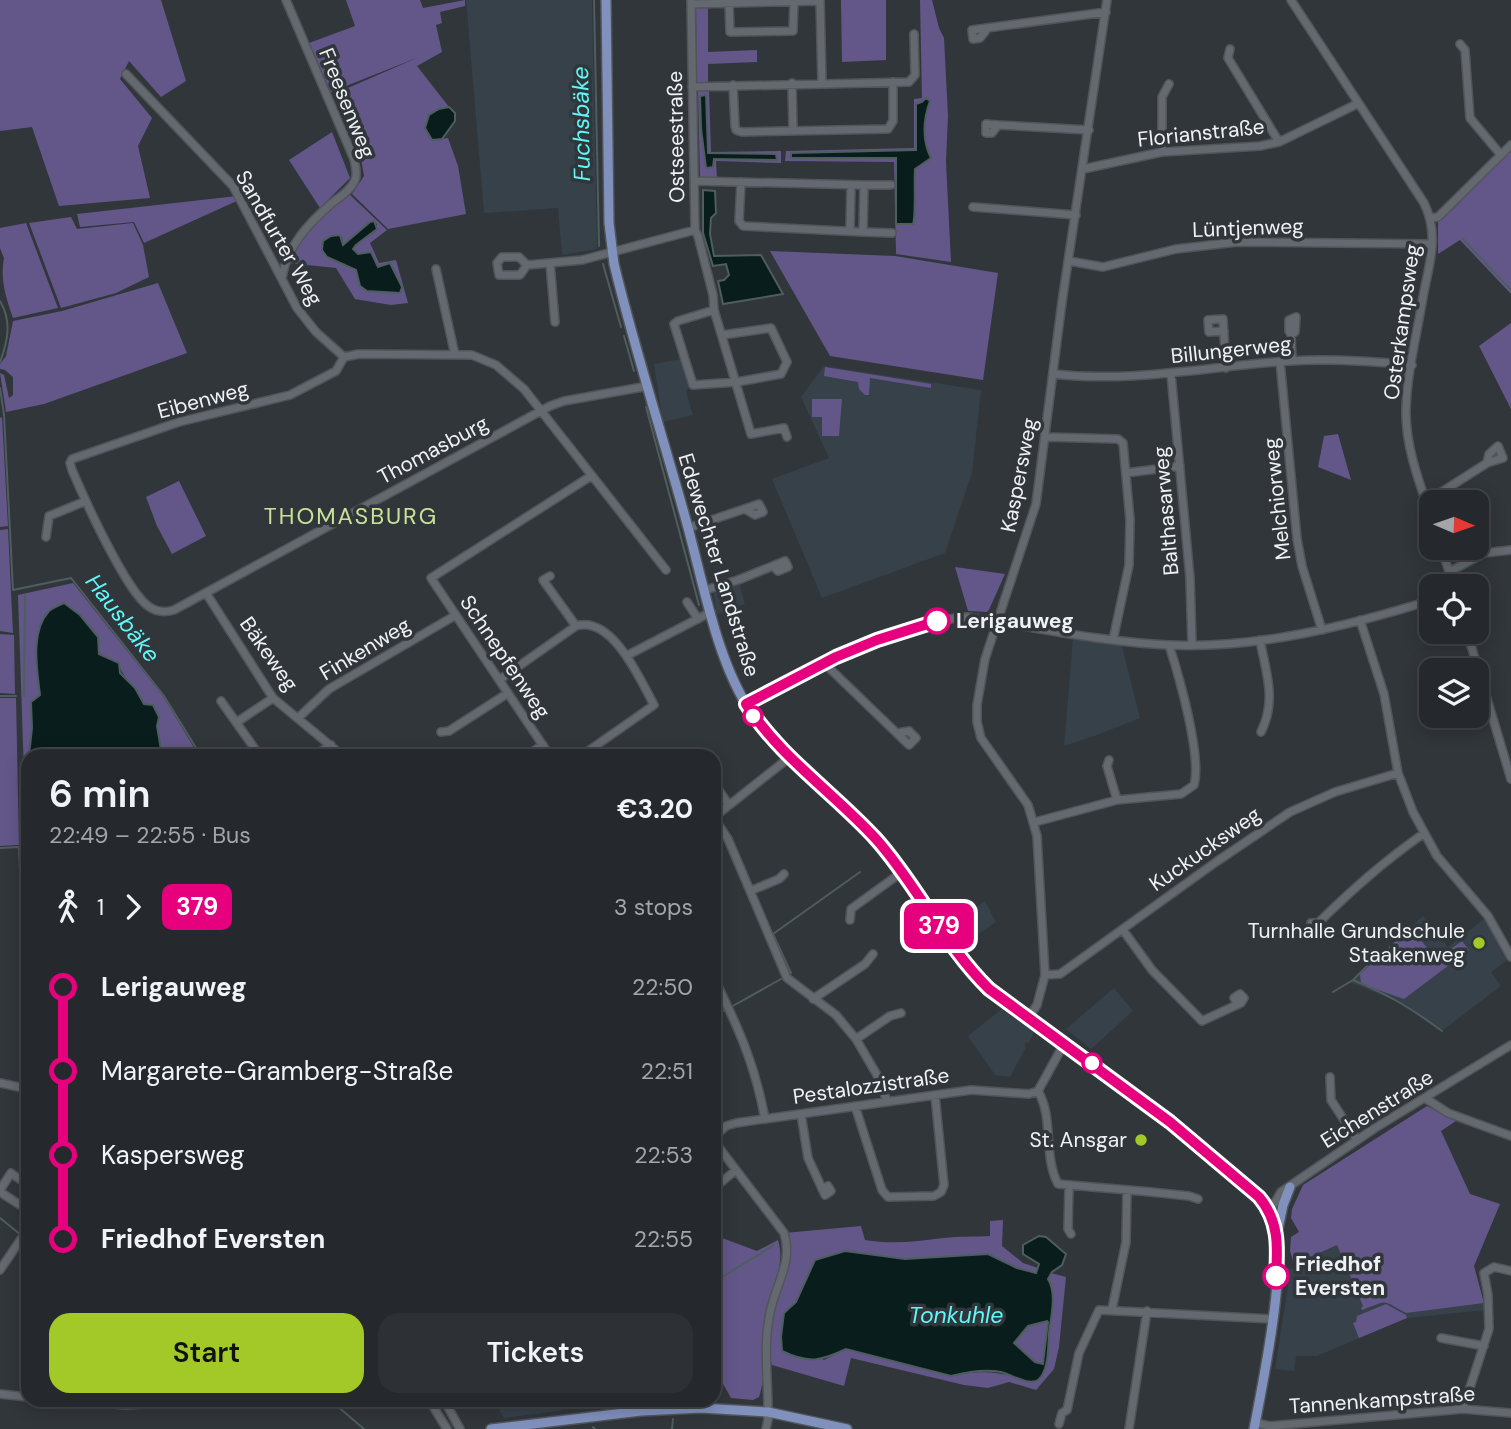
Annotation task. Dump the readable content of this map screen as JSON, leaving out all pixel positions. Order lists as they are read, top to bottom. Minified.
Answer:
{"streets":{"main road":["Edewechter Landstraße"],"street":["Freesenweg","Florianstraße","Ostseestraße","Lüntjenweg","Sandfurter Weg","Osterkampsweg","Billungerweg","Eibenweg","Thomasburg","Kaspersweg","Melchiorweg","Balthasarweg","Finkenweg","Bäkeweg","Schnepfenweg","Kuckucksweg","Pestalozzistraße","Eichenstraße","Tannenkampstraße"]},"crossings":[["Freesenweg","Sandfurter Weg"],["Florianstraße","Osterkampsweg"],["Florianstraße","Kaspersweg"],["Ostseestraße","Edewechter Landstraße"],["Lüntjenweg","Osterkampsweg"],["Lüntjenweg","Kaspersweg"],["Sandfurter Weg","Eibenweg"],["Osterkampsweg","Billungerweg"],["Billungerweg","Kaspersweg"],["Billungerweg","Melchiorweg"],["Billungerweg","Balthasarweg"],["Eibenweg","Thomasburg"],["Thomasburg","Edewechter Landstraße"],["Thomasburg","Bäkeweg"],["Kaspersweg","Edewechter Landstraße"],["Kaspersweg","Kuckucksweg"],["Edewechter Landstraße","Eichenstraße"],["Finkenweg","Bäkeweg"],["Finkenweg","Schnepfenweg"]],"districts":["THOMASBURG"],"water":["Fuchsbäke","Hausbäke","Tonkuhle"],"places":["Lerigauweg","Turnhalle Grundschule Staakenweg","St. Ansgar","Friedhof Eversten"],"lines":["bus line 379"],"north":"right","page":{"on_map":"379","heading":["6 min","22:49 – 22:55 · Bus","€3.20"],"legs":["1","379","3 stops"],"list":[{"name":"Lerigauweg","value":"22:50"},{"name":"Margarete-Gramberg-Straße","value":"22:51"},{"name":"Kaspersweg","value":"22:53"},{"name":"Friedhof Eversten","value":"22:55"}],"buttons":["Start","Tickets"]}}
